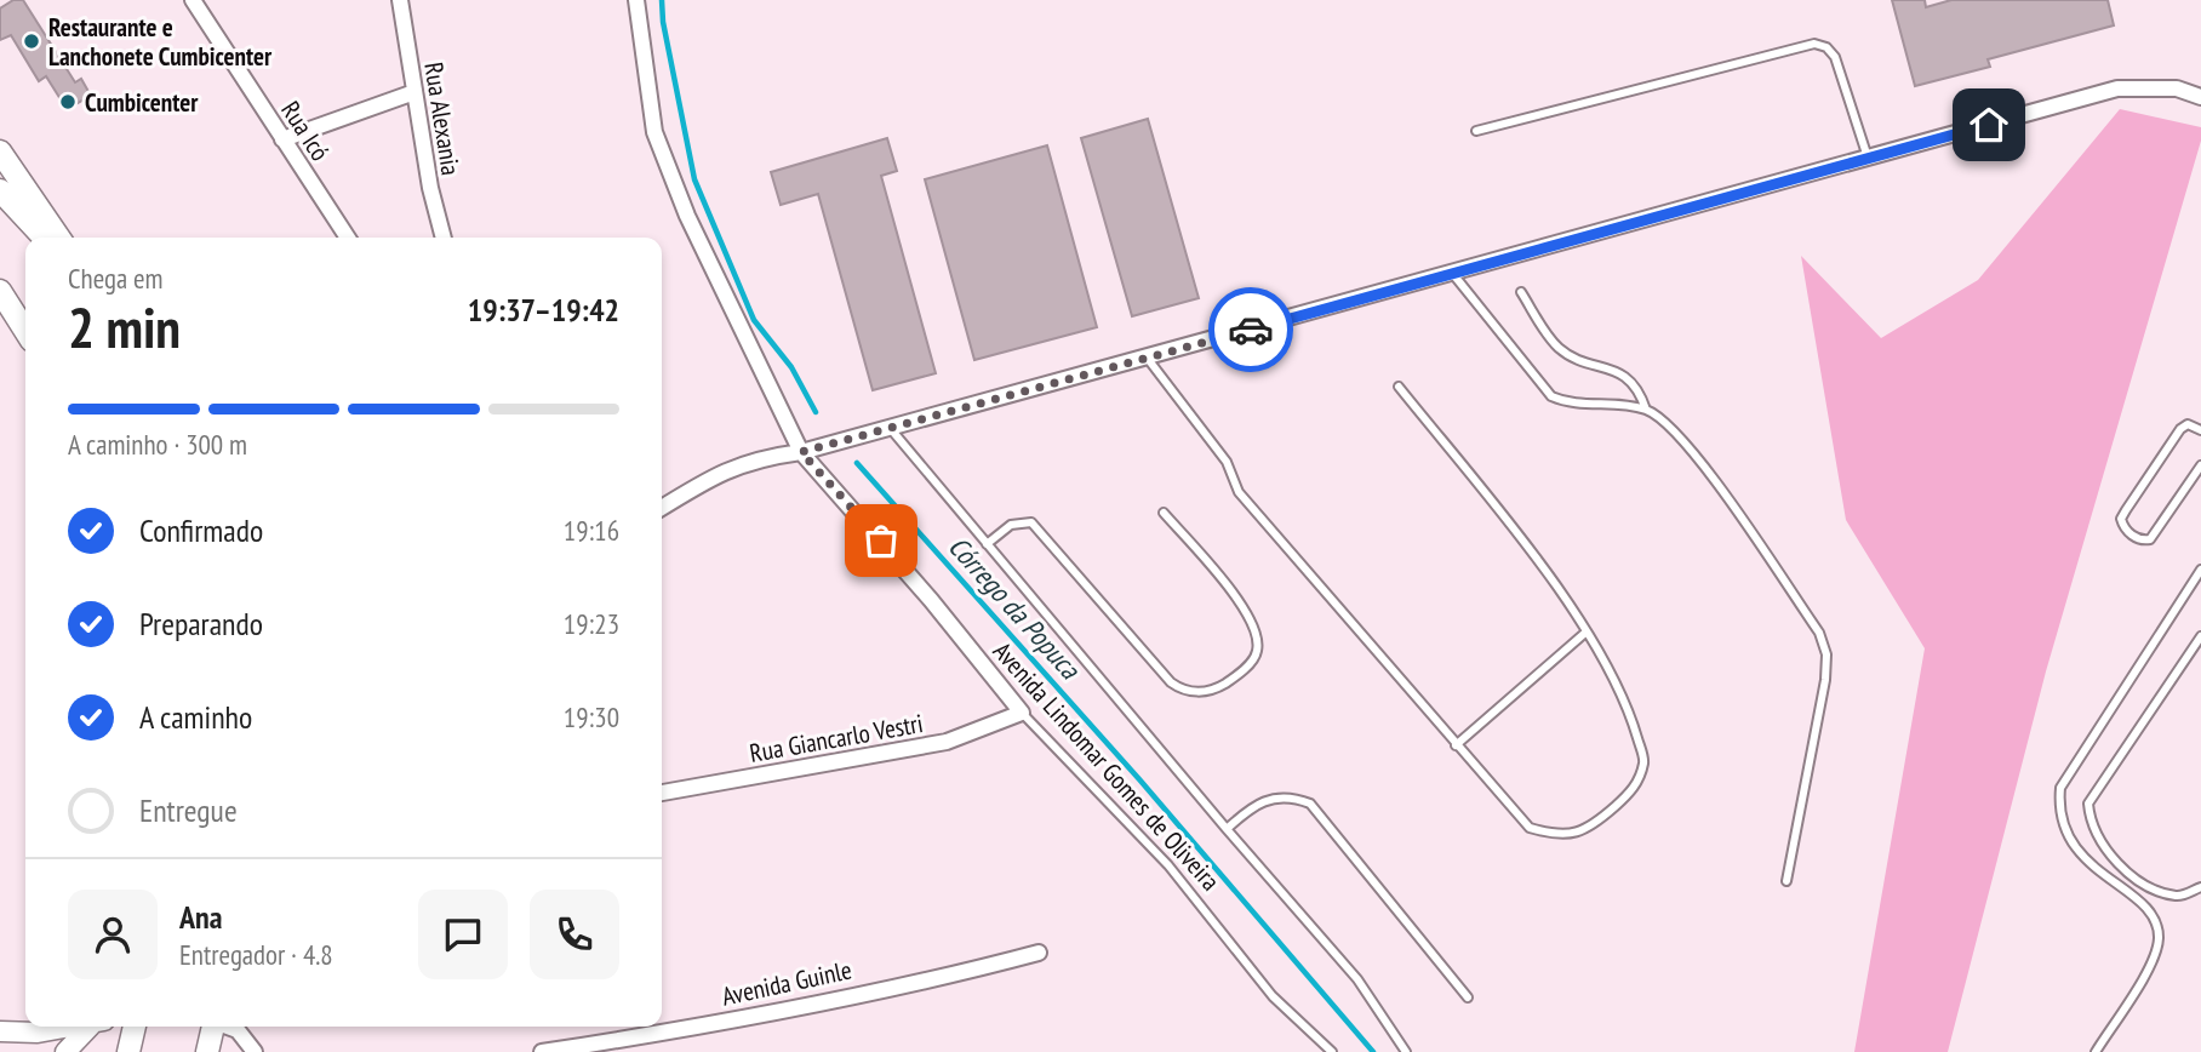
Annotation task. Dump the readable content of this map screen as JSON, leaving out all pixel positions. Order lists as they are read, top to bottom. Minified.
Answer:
{"streets":{"street":["Rua Alexania","Rua Icó","Rua Giancarlo Vestri","Avenida Lindomar Gomes de Oliveira","Avenida Guinle"]},"crossings":[["Rua Giancarlo Vestri","Avenida Lindomar Gomes de Oliveira"]],"water":["Córrego da Popuca"],"places":["Restaurante e Lanchonete Cumbicenter","Cumbicenter"],"page":{"heading":["2 min","Chega em","19:37–19:42"],"panel":["Ana","Entregador · 4.8"],"bar":"A caminho · 300 m","list":[["Confirmado","19:16"],["Preparando","19:23"],["A caminho","19:30"],"Entregue"]}}
